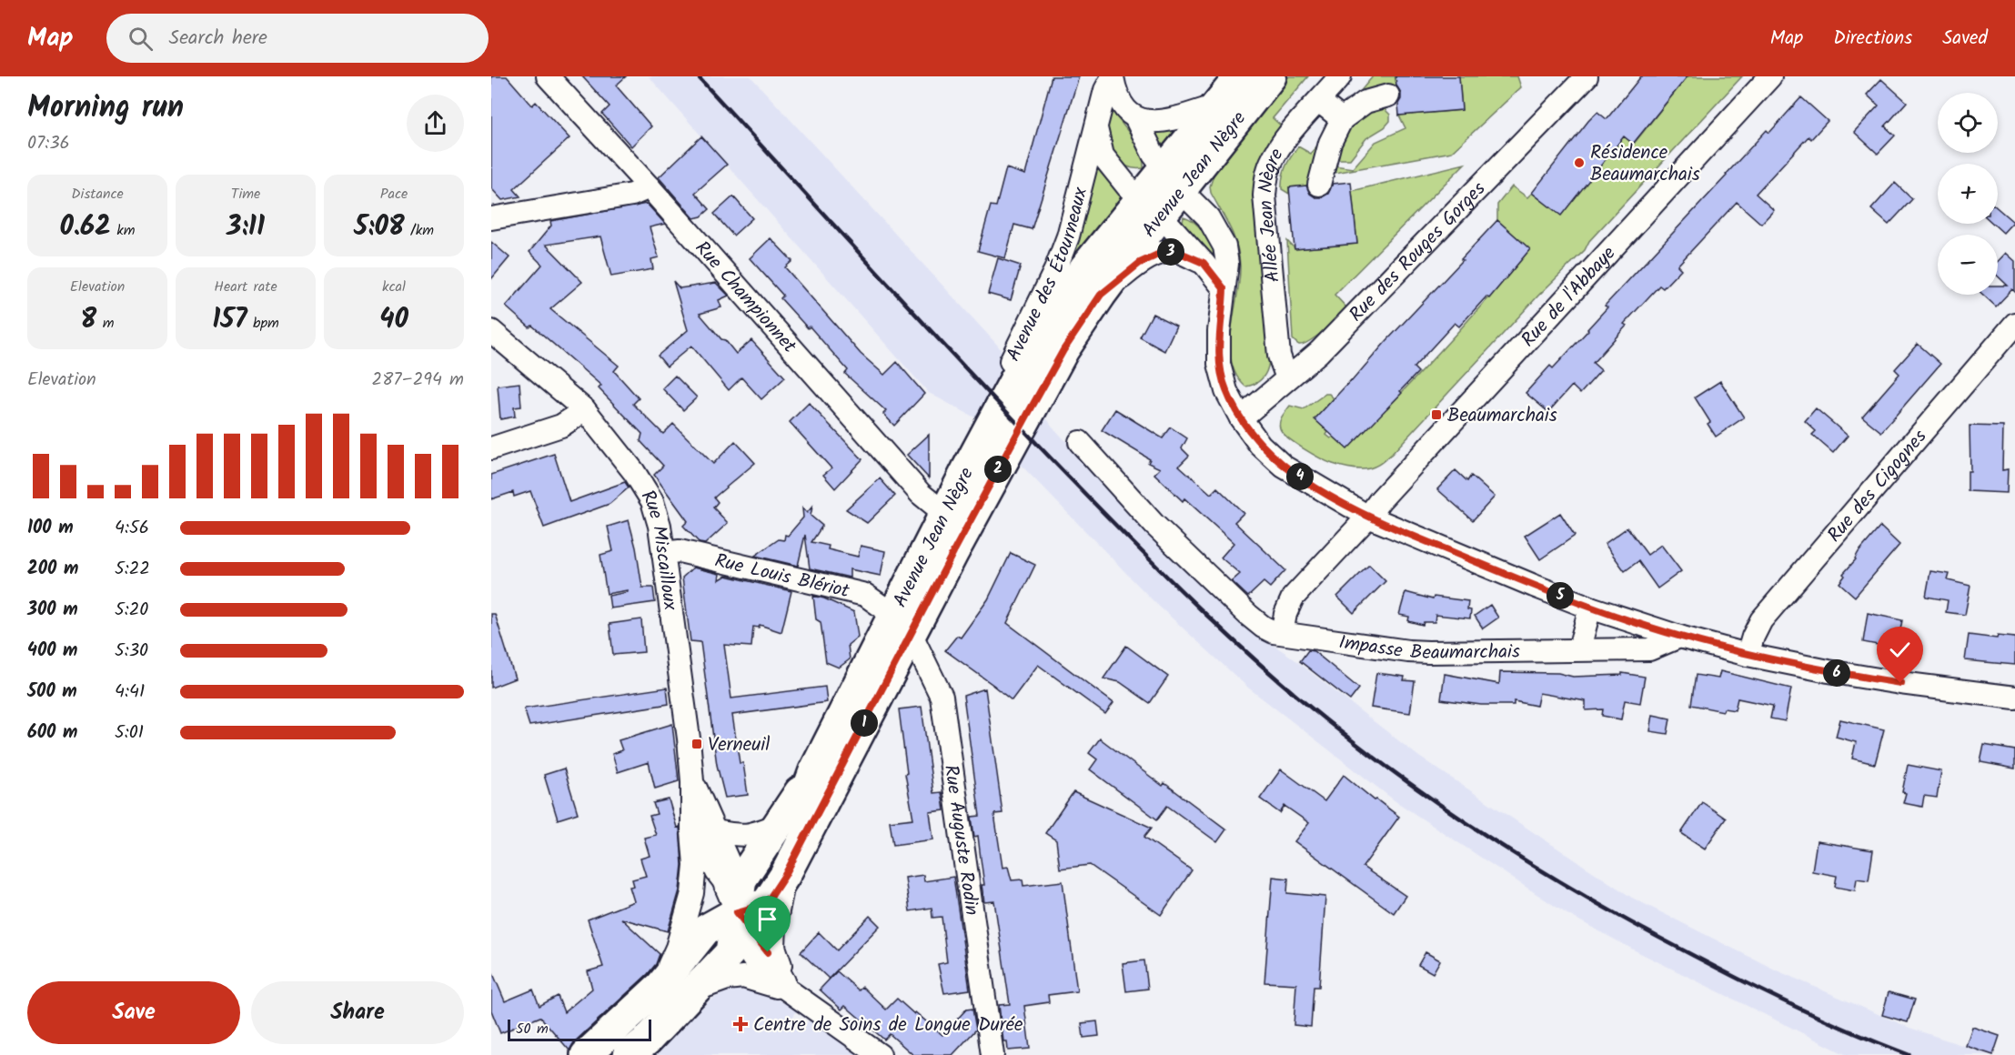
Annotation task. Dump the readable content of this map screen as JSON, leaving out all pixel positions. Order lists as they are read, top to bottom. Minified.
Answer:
{"streets":{"main road":["Avenue Jean Nègre"],"street":["Allée Jean Nègre","Rue des Rouges Gorges","Avenue des Étourneaux","Rue Championnet","Rue de l'Abbaye","Rue des Cigognes","Rue Miscailloux","Rue Louis Blériot","Impasse Beaumarchais","Rue Auguste Rodin"]},"crossings":[["Avenue Jean Nègre","Avenue des Étourneaux"],["Avenue Jean Nègre","Rue Championnet"],["Avenue Jean Nègre","Rue Louis Blériot"],["Avenue Jean Nègre","Rue Auguste Rodin"],["Allée Jean Nègre","Rue des Rouges Gorges"],["Rue Miscailloux","Rue Louis Blériot"],["Rue Louis Blériot","Rue Auguste Rodin"]],"places":{"other":["Résidence Beaumarchais"],"transit":["Beaumarchais","Verneuil"],"health":["Centre de Soins de Longue Durée"]},"scale_bar":"50 m","page":{"header":"Map","search":"Search here","nav":["Map","Directions","Saved"],"heading":["Morning run","07:36"],"map_buttons":["+","−"],"stats":[["Distance","0.62 km"],["Time","3:11"],["Pace","5:08 /km"],["Elevation","8 m"],["Heart rate","157 bpm"],["kcal","40"]],"pins":["3","2","4","5","6","1"],"chart":["Elevation","287–294 m"],"list":[{"name":"100 m","note":"4:56"},{"name":"200 m","note":"5:22"},{"name":"300 m","note":"5:20"},{"name":"400 m","note":"5:30"},{"name":"500 m","note":"4:41"},{"name":"600 m","note":"5:01"}],"buttons":["Save","Share"],"scale":"50 m"}}
